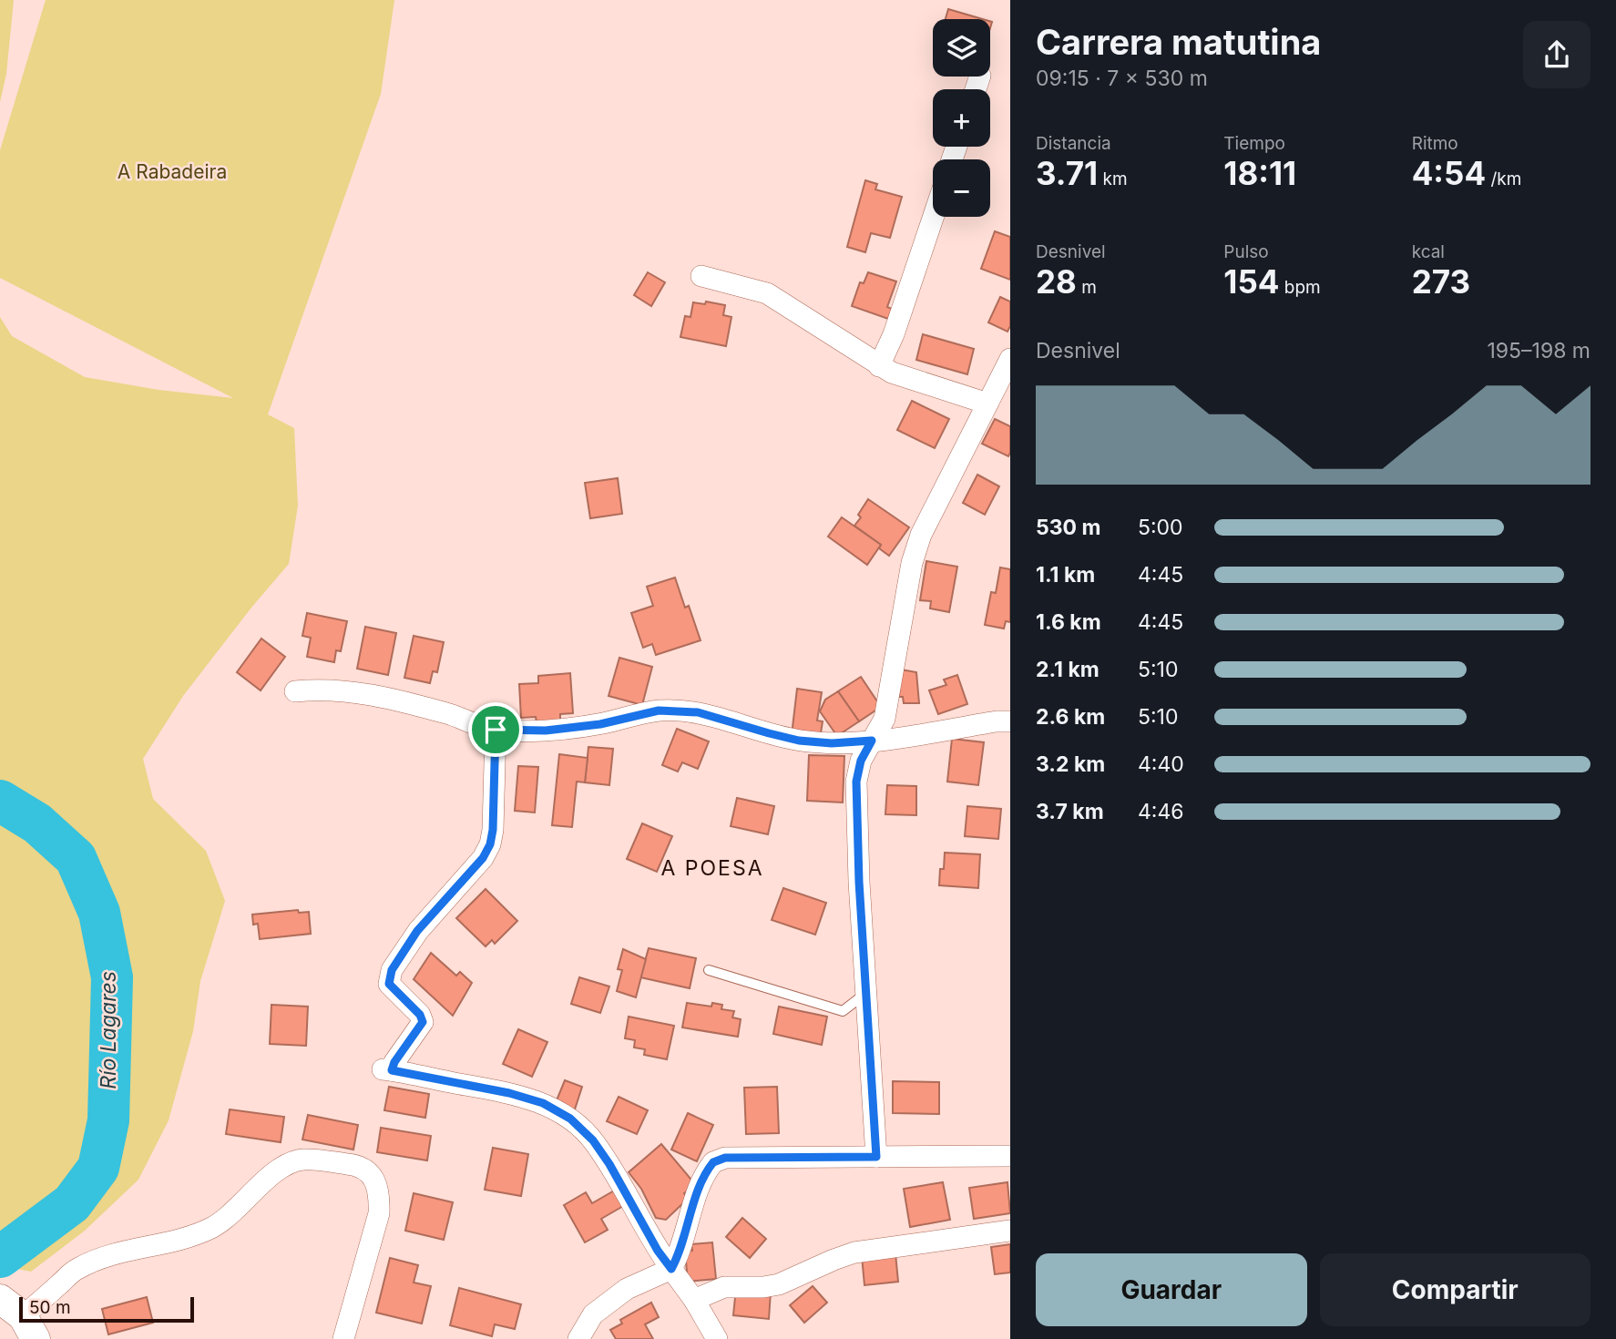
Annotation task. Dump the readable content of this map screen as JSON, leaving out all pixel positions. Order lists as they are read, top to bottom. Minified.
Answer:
{"districts":["A POESA"],"water":["Río Lagares"],"parks":["A Rabadeira"],"scale_bar":"50 m","page":{"heading":["Carrera matutina","09:15 · 7 × 530 m"],"map_buttons":["+","−"],"stats":[["Distancia","3.71 km"],["Tiempo","18:11"],["Ritmo","4:54 /km"],["Desnivel","28 m"],["Pulso","154 bpm"],["kcal","273"]],"chart":["Desnivel","195–198 m"],"list":[{"name":"530 m","note":"5:00"},{"name":"1.1 km","note":"4:45"},{"name":"1.6 km","note":"4:45"},{"name":"2.1 km","note":"5:10"},{"name":"2.6 km","note":"5:10"},{"name":"3.2 km","note":"4:40"},{"name":"3.7 km","note":"4:46"}],"buttons":["Guardar","Compartir"],"scale":"50 m"}}
